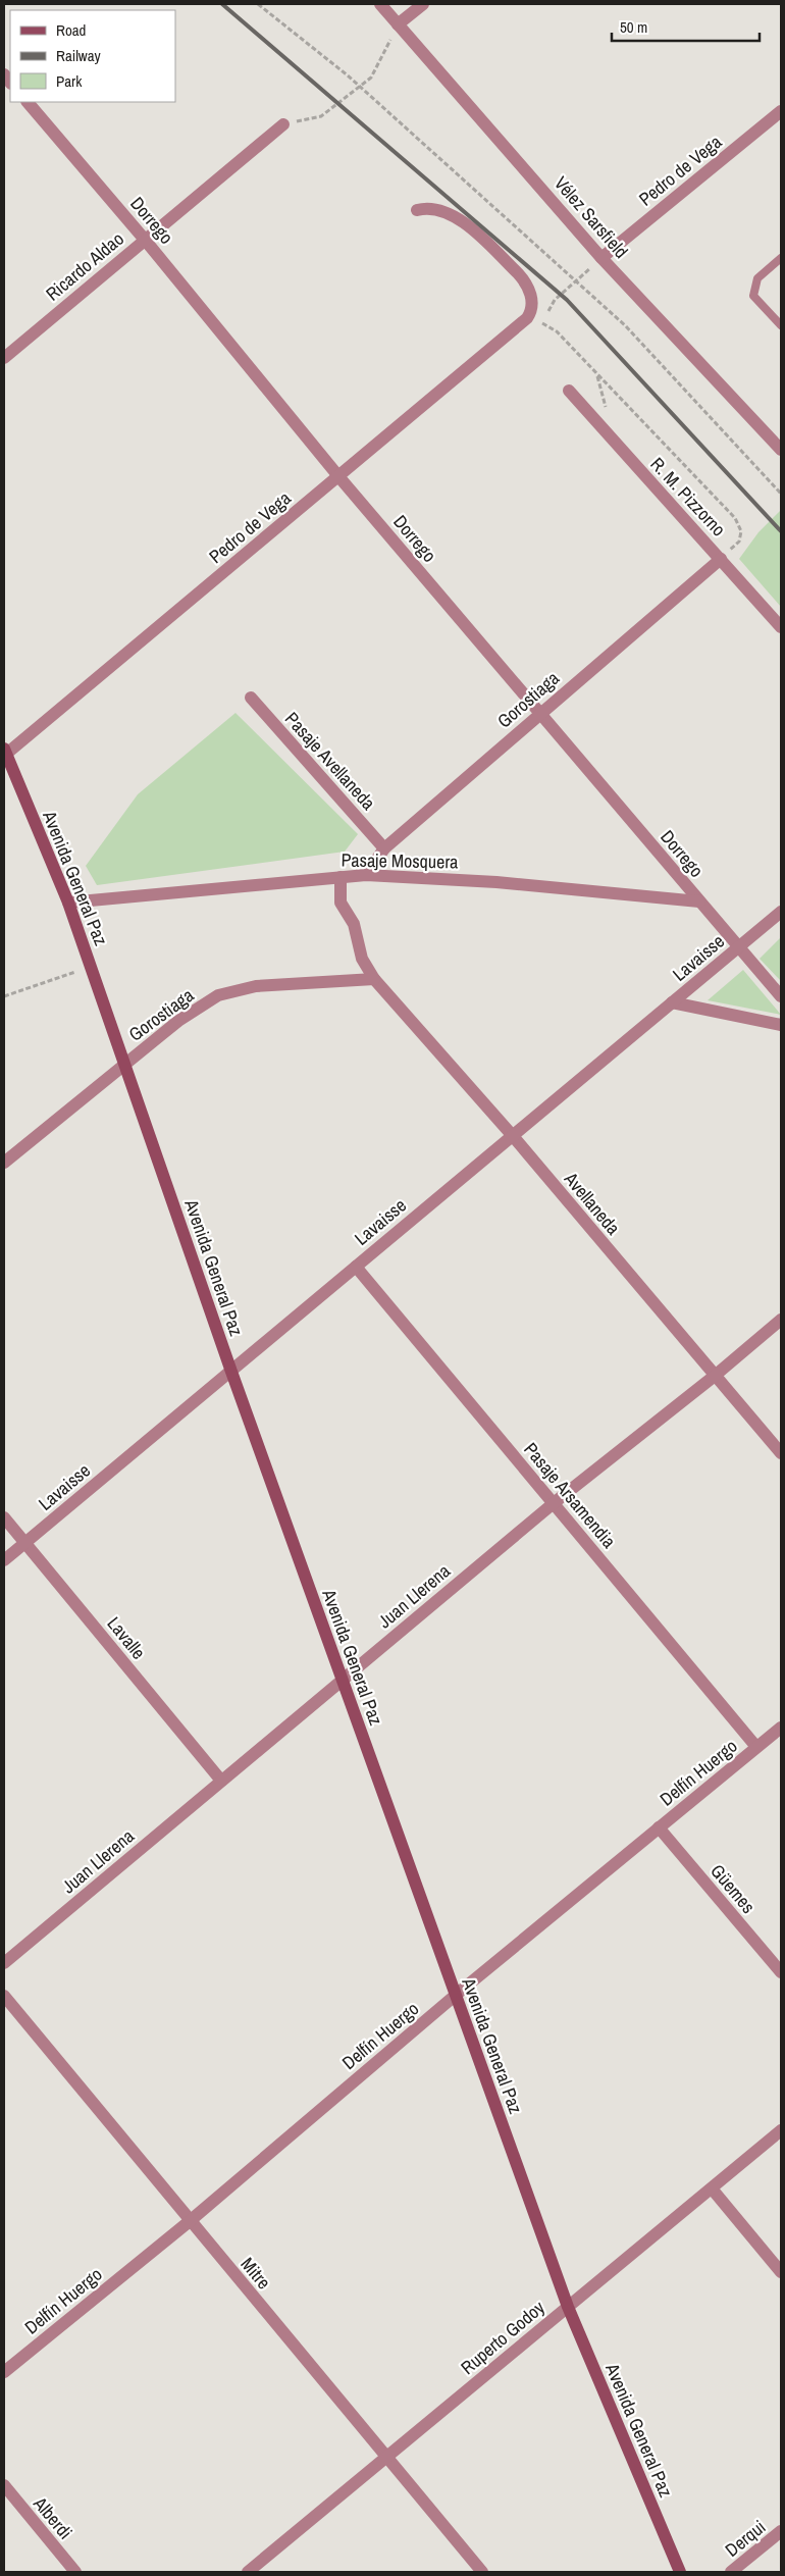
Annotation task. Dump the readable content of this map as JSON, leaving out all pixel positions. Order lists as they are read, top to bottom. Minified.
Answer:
{"streets":{"main road":["Avenida General Paz"],"street":["Pedro de Vega","Vélez Sarsfield","Dorrego","Ricardo Aldao","R. M. Pizzorno","Gorostiaga","Pasaje Avellaneda","Pasaje Mosquera","Lavaisse","Avellaneda","Pasaje Arsamendia","Juan Llerena","Lavalle","Delfín Huergo","Güemes","Mitre","Ruperto Godoy","Alberdi","Derqui"]},"crossings":[["Pedro de Vega","Vélez Sarsfield"],["Pedro de Vega","Dorrego"],["Pedro de Vega","Avenida General Paz"],["Dorrego","Ricardo Aldao"],["Dorrego","Gorostiaga"],["Dorrego","Pasaje Mosquera"],["Dorrego","Lavaisse"],["R. M. Pizzorno","Gorostiaga"],["Gorostiaga","Pasaje Avellaneda"],["Gorostiaga","Pasaje Mosquera"],["Gorostiaga","Avenida General Paz"],["Gorostiaga","Avellaneda"],["Pasaje Mosquera","Avenida General Paz"],["Pasaje Mosquera","Avellaneda"],["Avenida General Paz","Lavaisse"],["Avenida General Paz","Juan Llerena"],["Avenida General Paz","Delfín Huergo"],["Avenida General Paz","Ruperto Godoy"],["Lavaisse","Avellaneda"],["Lavaisse","Pasaje Arsamendia"],["Lavaisse","Lavalle"],["Avellaneda","Juan Llerena"],["Pasaje Arsamendia","Juan Llerena"],["Pasaje Arsamendia","Delfín Huergo"],["Juan Llerena","Lavalle"],["Delfín Huergo","Güemes"],["Delfín Huergo","Mitre"],["Mitre","Ruperto Godoy"]],"legend":["Road","Railway","Park"],"scale_bar":"50 m"}
